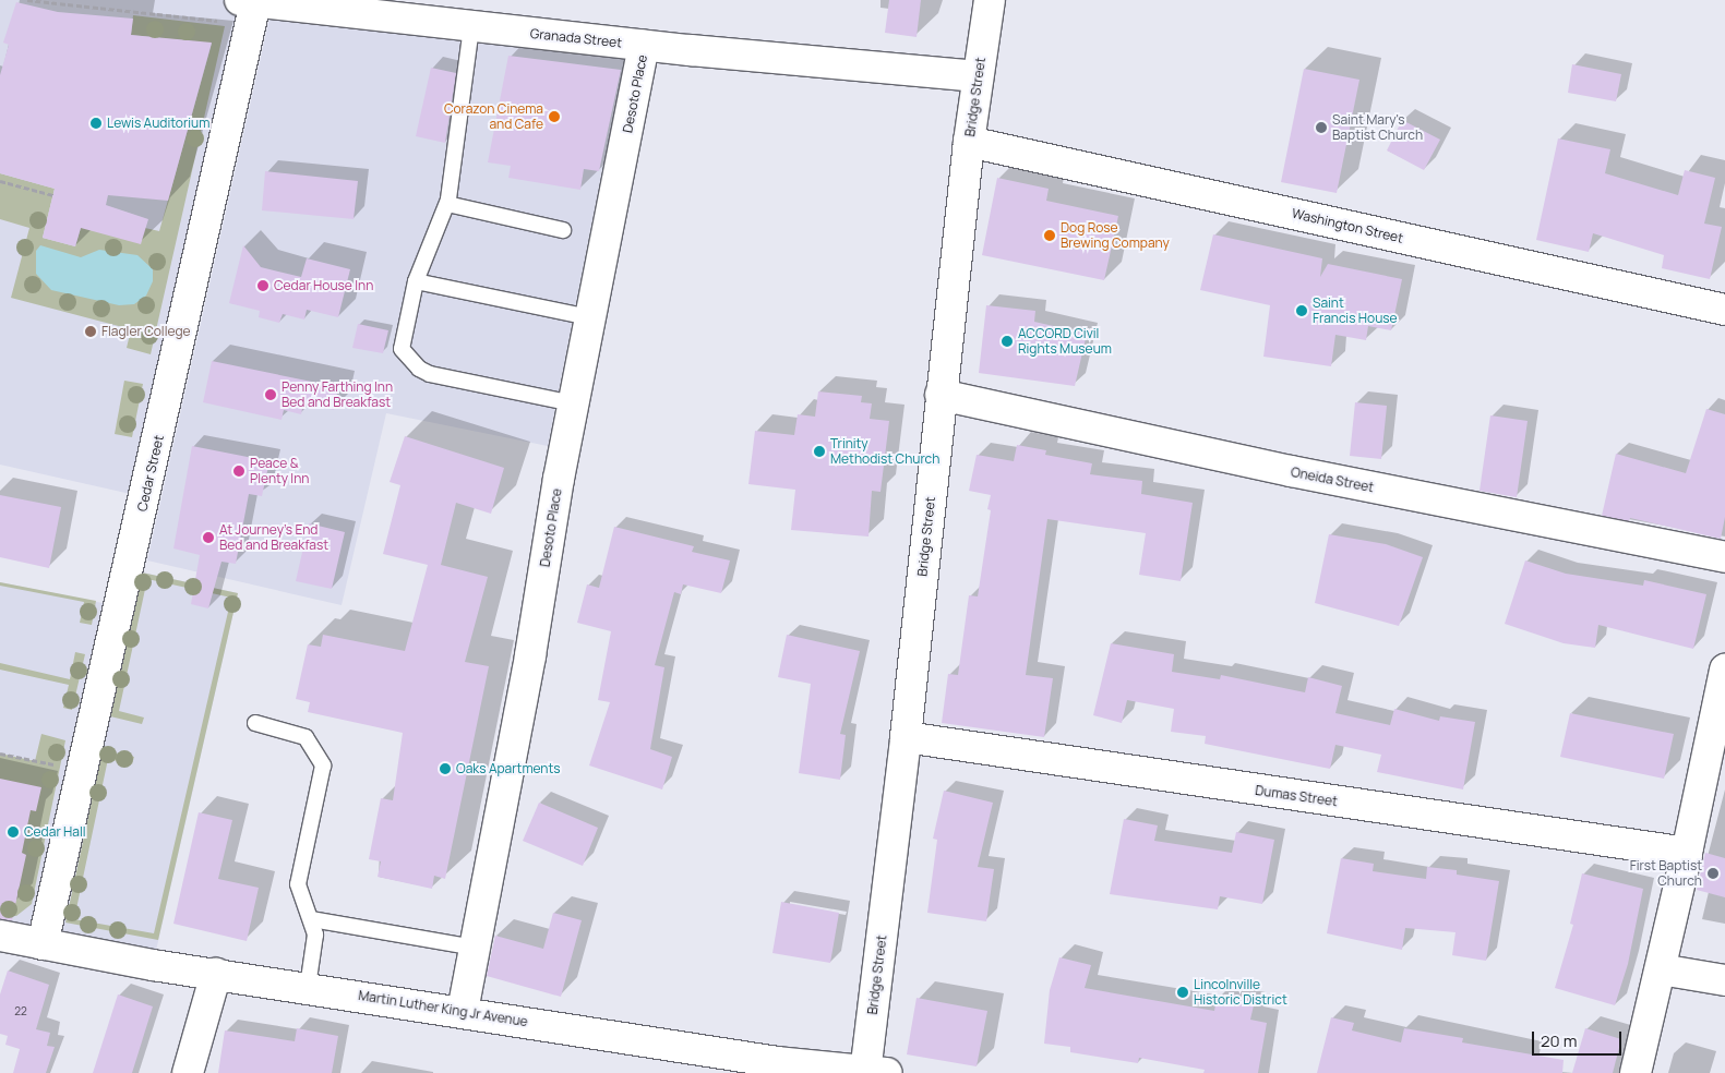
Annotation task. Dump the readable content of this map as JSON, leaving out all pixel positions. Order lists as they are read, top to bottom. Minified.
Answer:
{"streets":{"street":["Granada Street","Desoto Place","Bridge Street","Washington Street","Cedar Street","Oneida Street","Dumas Street","Martin Luther King Jr Avenue"]},"crossings":[["Granada Street","Desoto Place"],["Granada Street","Bridge Street"],["Granada Street","Cedar Street"],["Desoto Place","Martin Luther King Jr Avenue"],["Bridge Street","Washington Street"],["Bridge Street","Oneida Street"],["Bridge Street","Dumas Street"],["Bridge Street","Martin Luther King Jr Avenue"],["Cedar Street","Martin Luther King Jr Avenue"]],"places":["Corazon Cinema and Cafe","Lewis Auditorium","Saint Mary's Baptist Church","Dog Rose Brewing Company","Cedar House Inn","Saint Francis House","Flagler College","ACCORD Civil Rights Museum","Penny Farthing Inn Bed and Breakfast","Trinity Methodist Church","Peace & Plenty Inn","At Journey's End Bed and Breakfast","Oaks Apartments","Cedar Hall","First Baptist Church","Lincolnville Historic District"],"house_numbers":["22"],"scale_bar":"20 m"}
